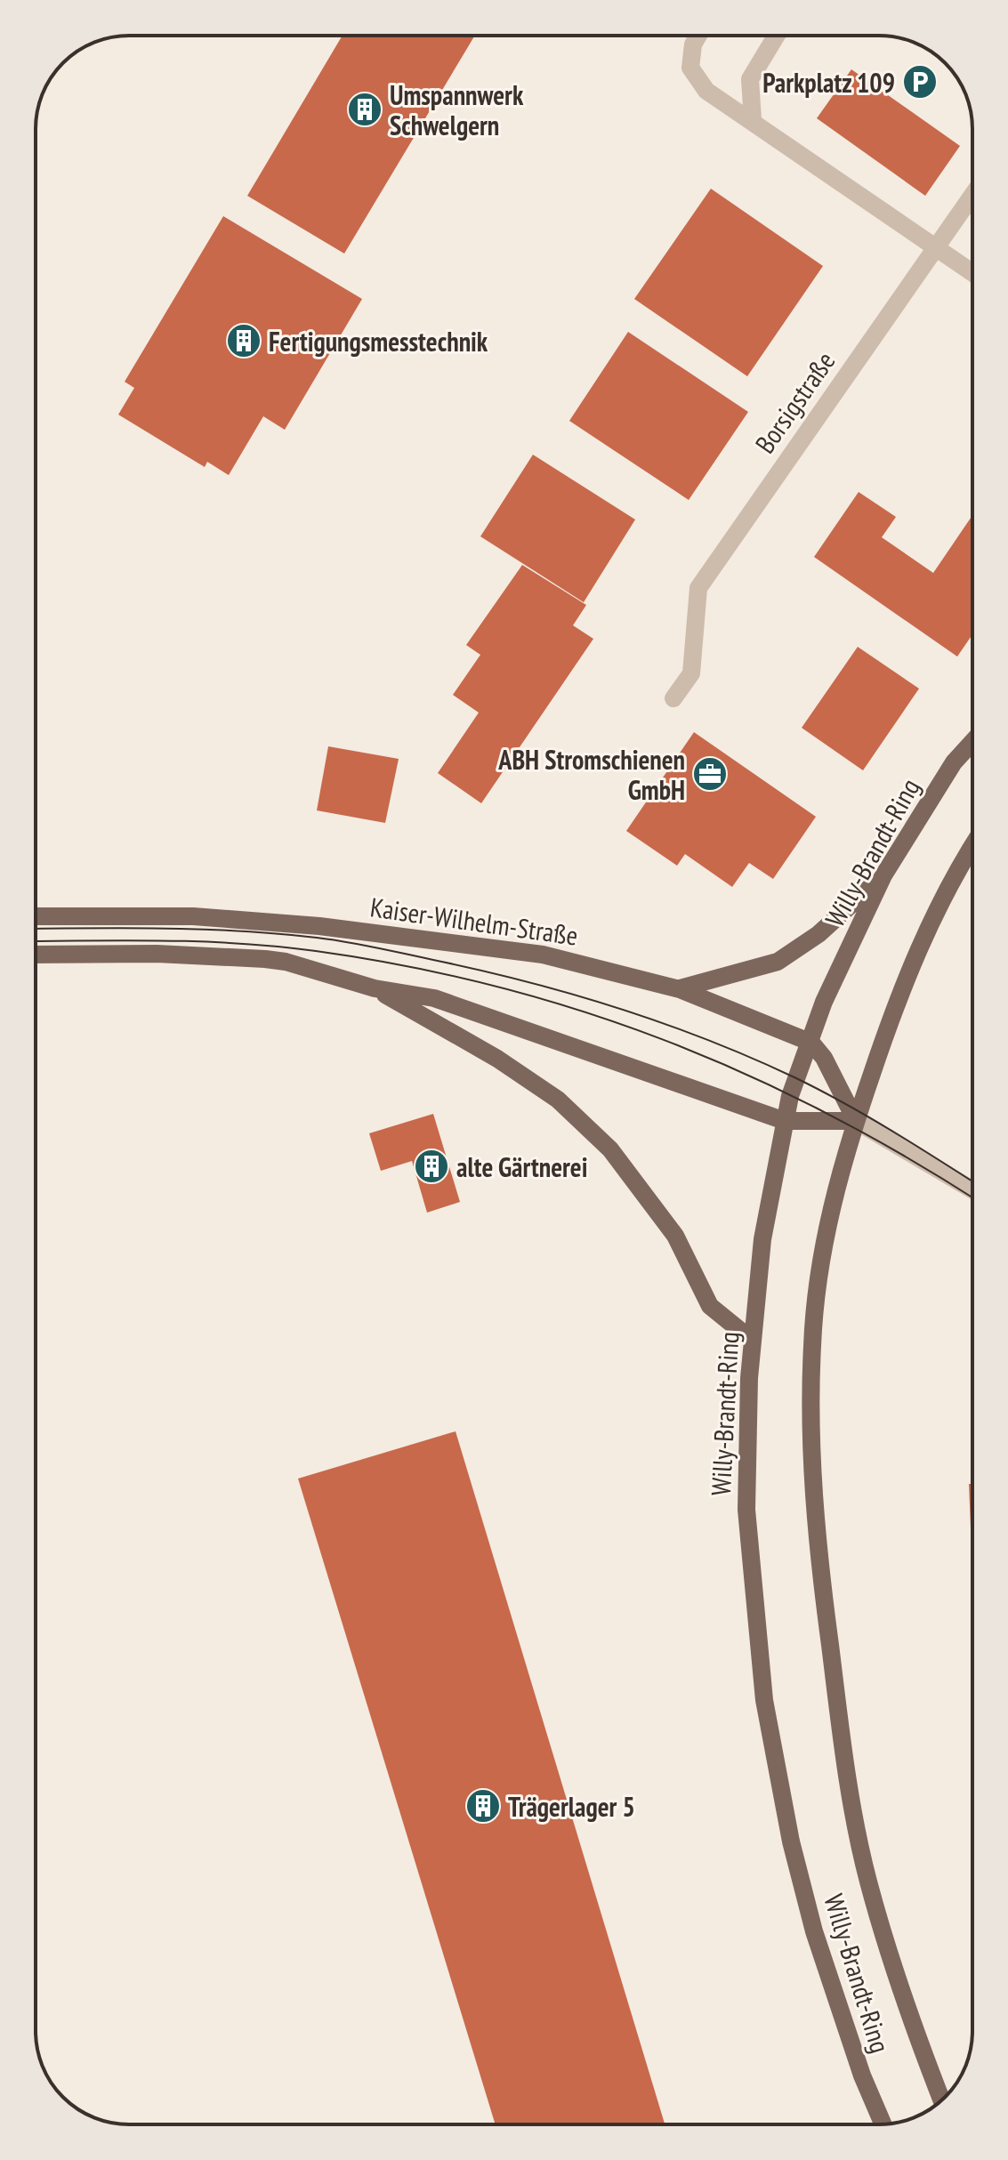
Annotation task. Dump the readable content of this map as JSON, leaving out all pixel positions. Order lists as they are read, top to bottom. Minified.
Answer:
{"streets":{"main road":["Willy-Brandt-Ring","Kaiser-Wilhelm-Straße"],"street":["Borsigstraße"]},"crossings":[["Willy-Brandt-Ring","Kaiser-Wilhelm-Straße"]],"places":{"parking":["Parkplatz 109"],"building":["Umspannwerk Schwelgern","Fertigungsmesstechnik","alte Gärtnerei","Trägerlager 5"],"office":["ABH Stromschienen GmbH"]}}
